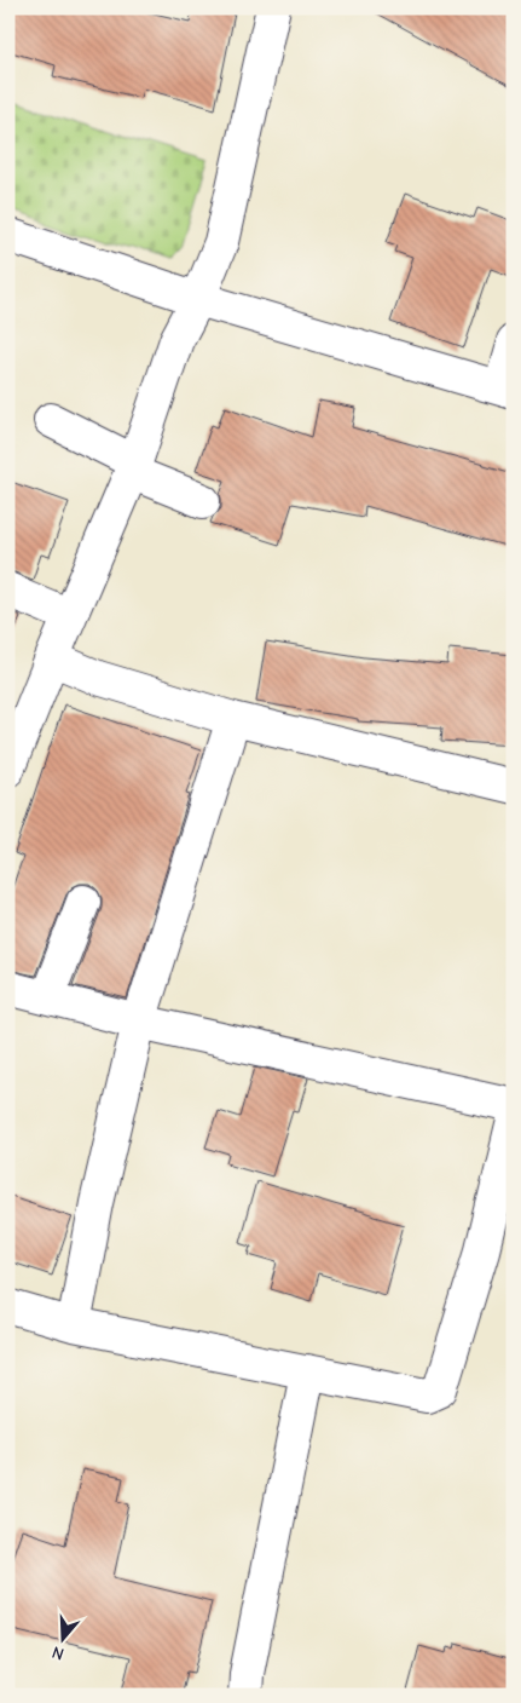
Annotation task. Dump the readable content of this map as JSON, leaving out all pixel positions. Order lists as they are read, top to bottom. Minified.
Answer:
{"north":"bottom"}
